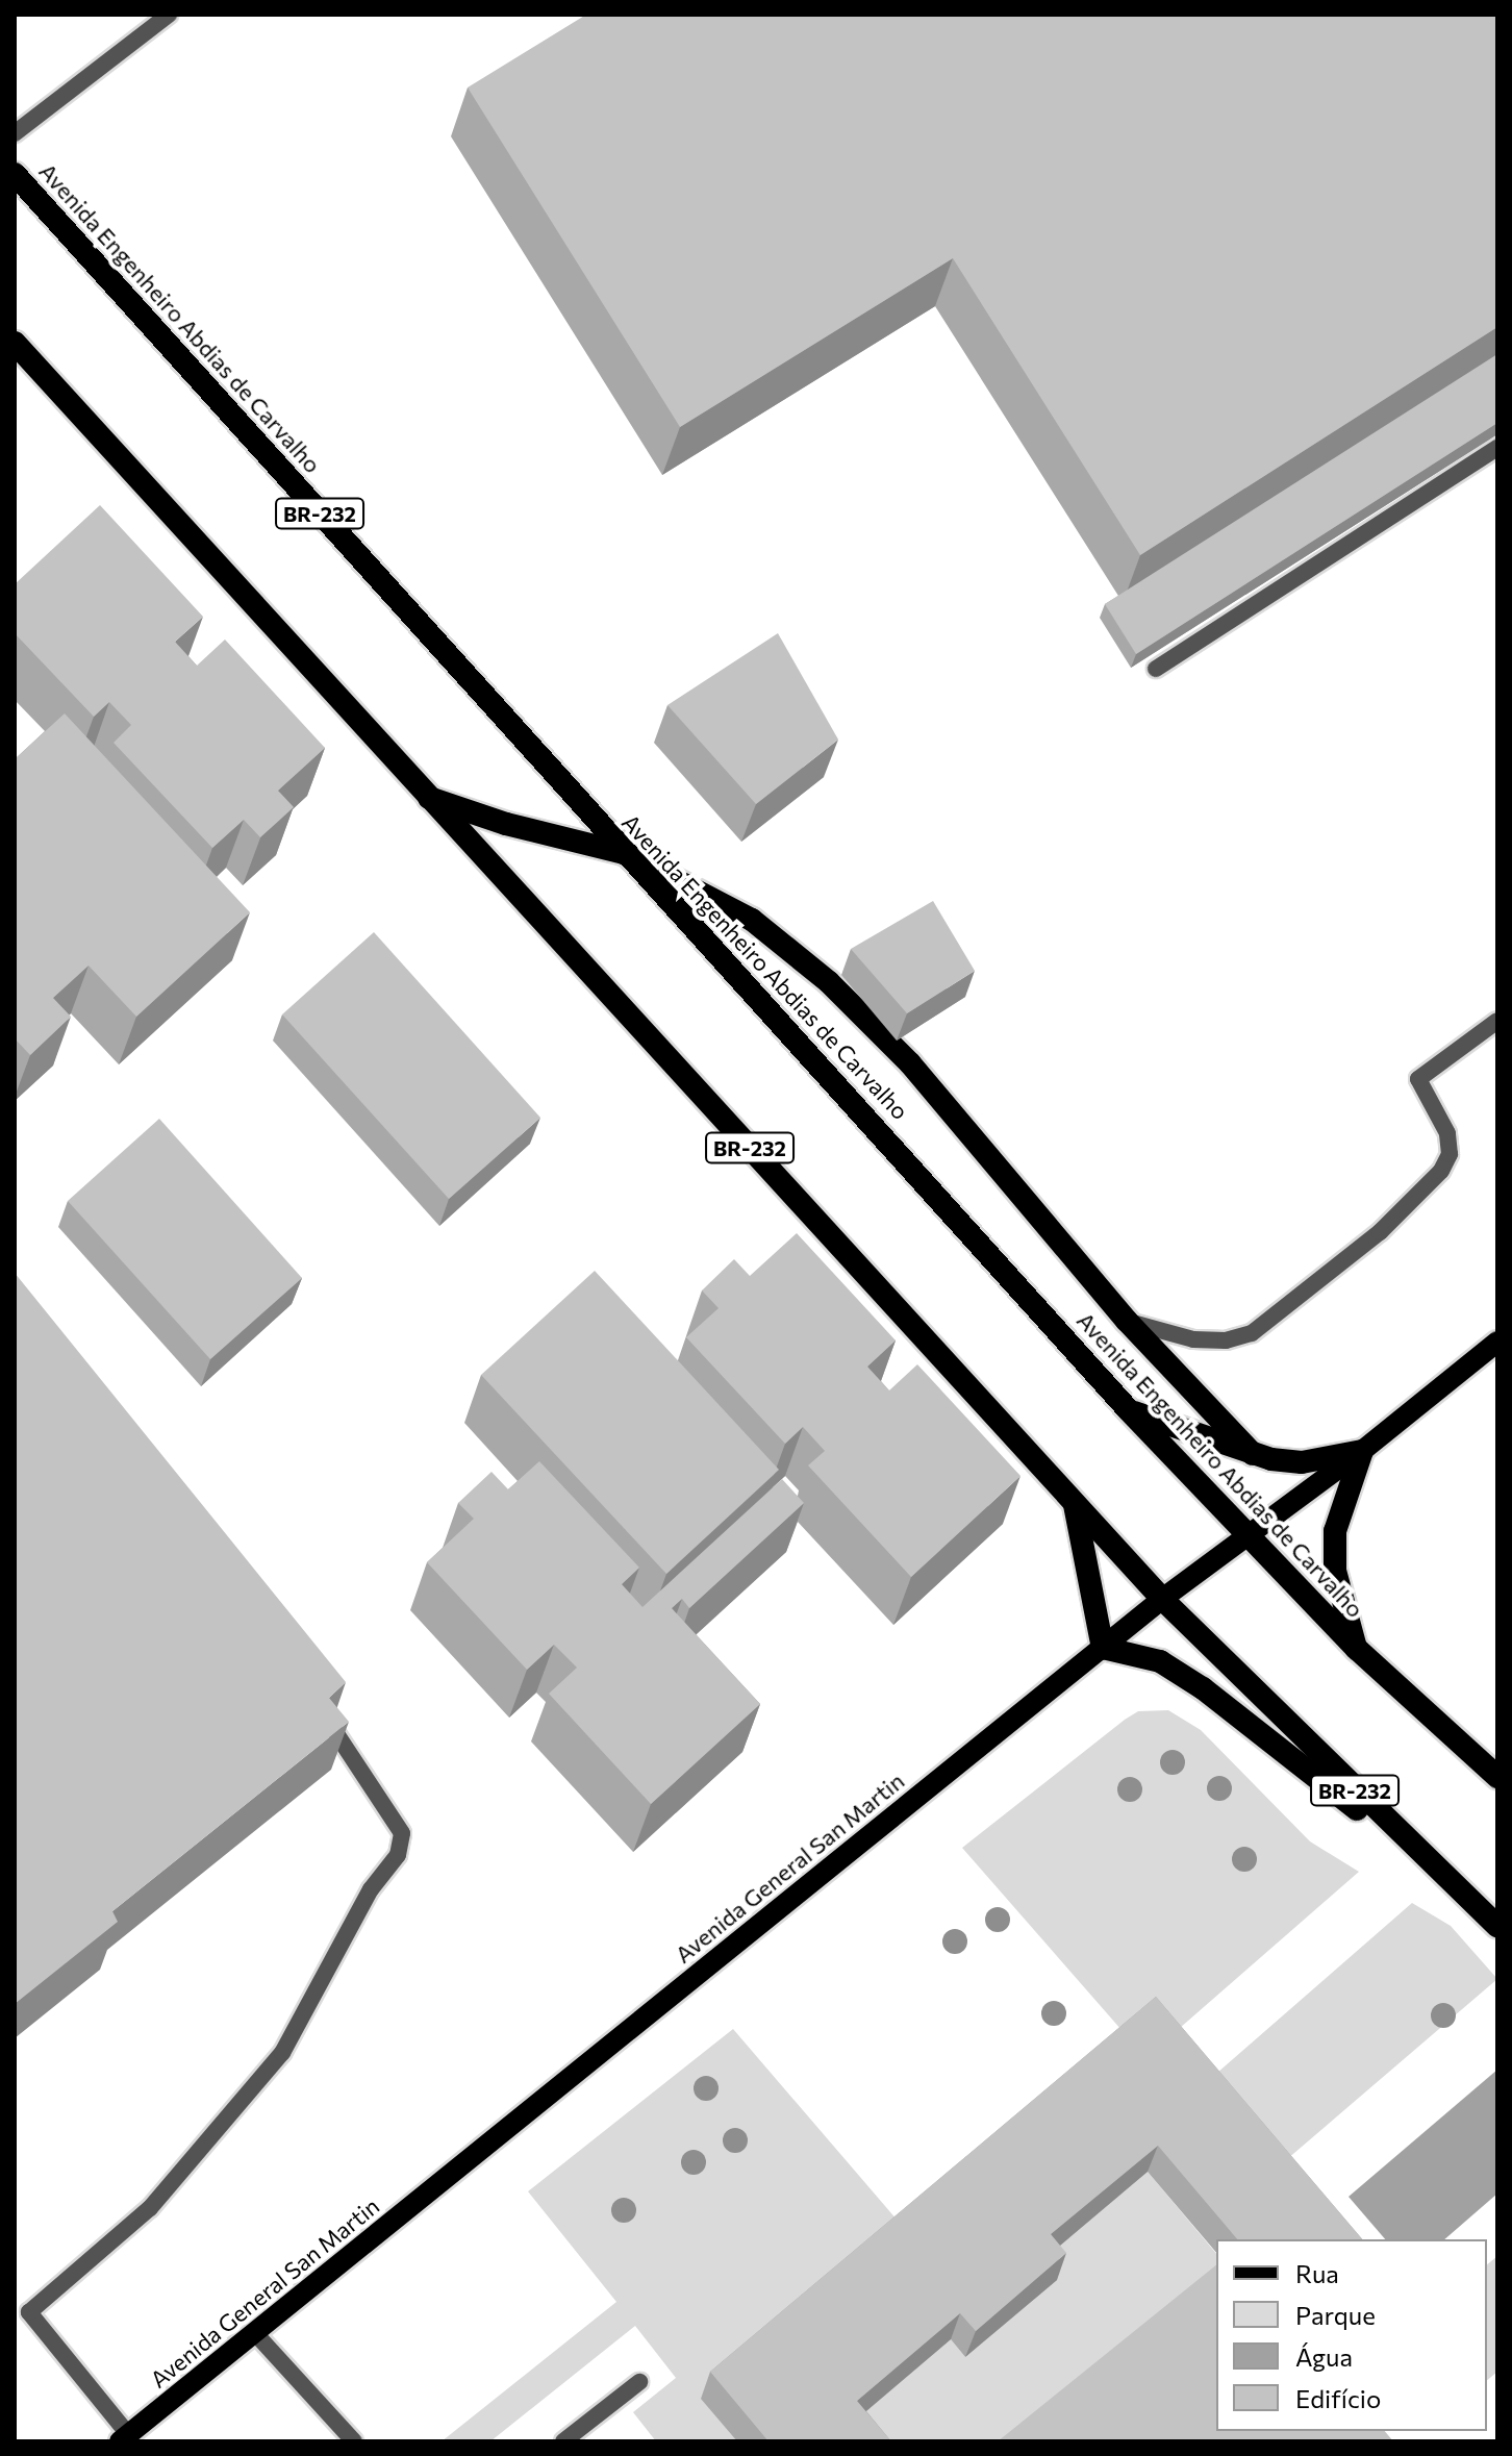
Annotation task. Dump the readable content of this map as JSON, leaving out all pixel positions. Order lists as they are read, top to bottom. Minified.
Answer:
{"streets":{"highway":["Avenida Engenheiro Abdias de Carvalho","BR-232"],"main road":["Avenida General San Martin"]},"crossings":[["Avenida Engenheiro Abdias de Carvalho","Avenida General San Martin"],["BR-232","Avenida General San Martin"]],"legend":["Rua","Parque","Água","Edifício"]}
